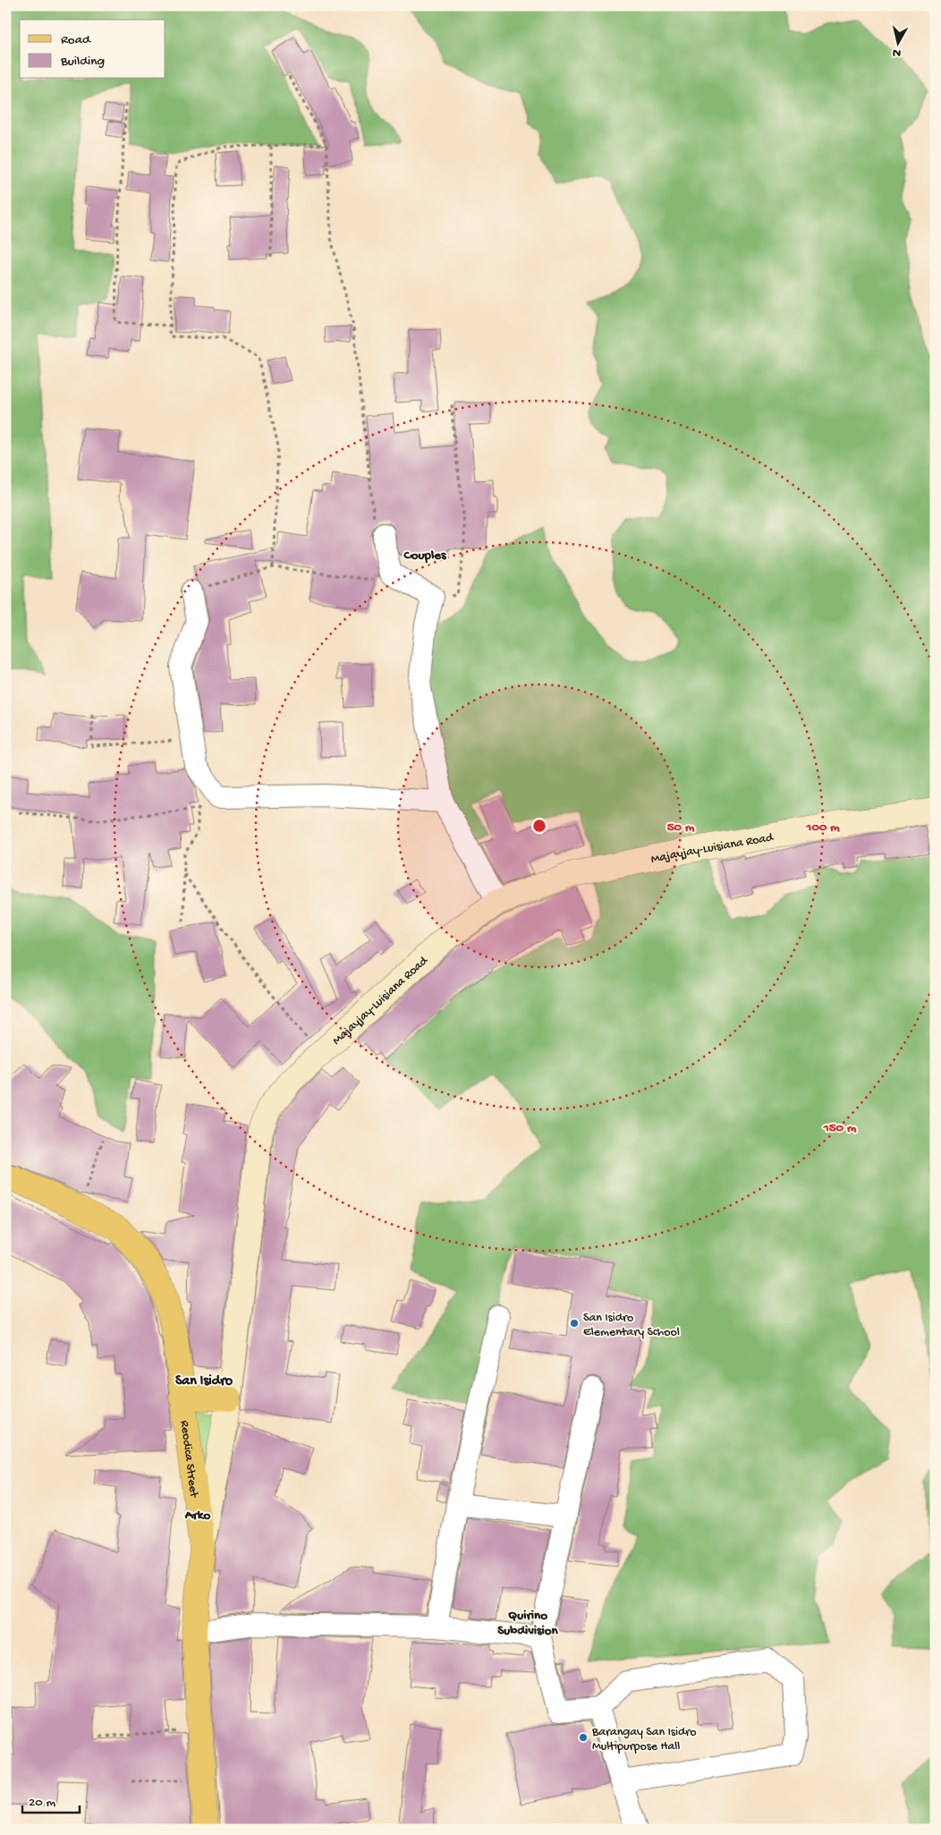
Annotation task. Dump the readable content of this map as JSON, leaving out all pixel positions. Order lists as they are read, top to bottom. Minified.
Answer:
{"streets":{"main road":["Reodica Street"],"street":["Majayjay-Luisiana Road"]},"crossings":[["Majayjay-Luisiana Road","Reodica Street"]],"districts":["Couples","San Isidro","Arko","Quirino Subdivision"],"places":["San Isidro Elementary School","Barangay San Isidro Multipurpose Hall"],"legend":["Road","Building"],"scale_bar":"20 m","north":"bottom","rings":["50 m","100 m","150 m"]}
